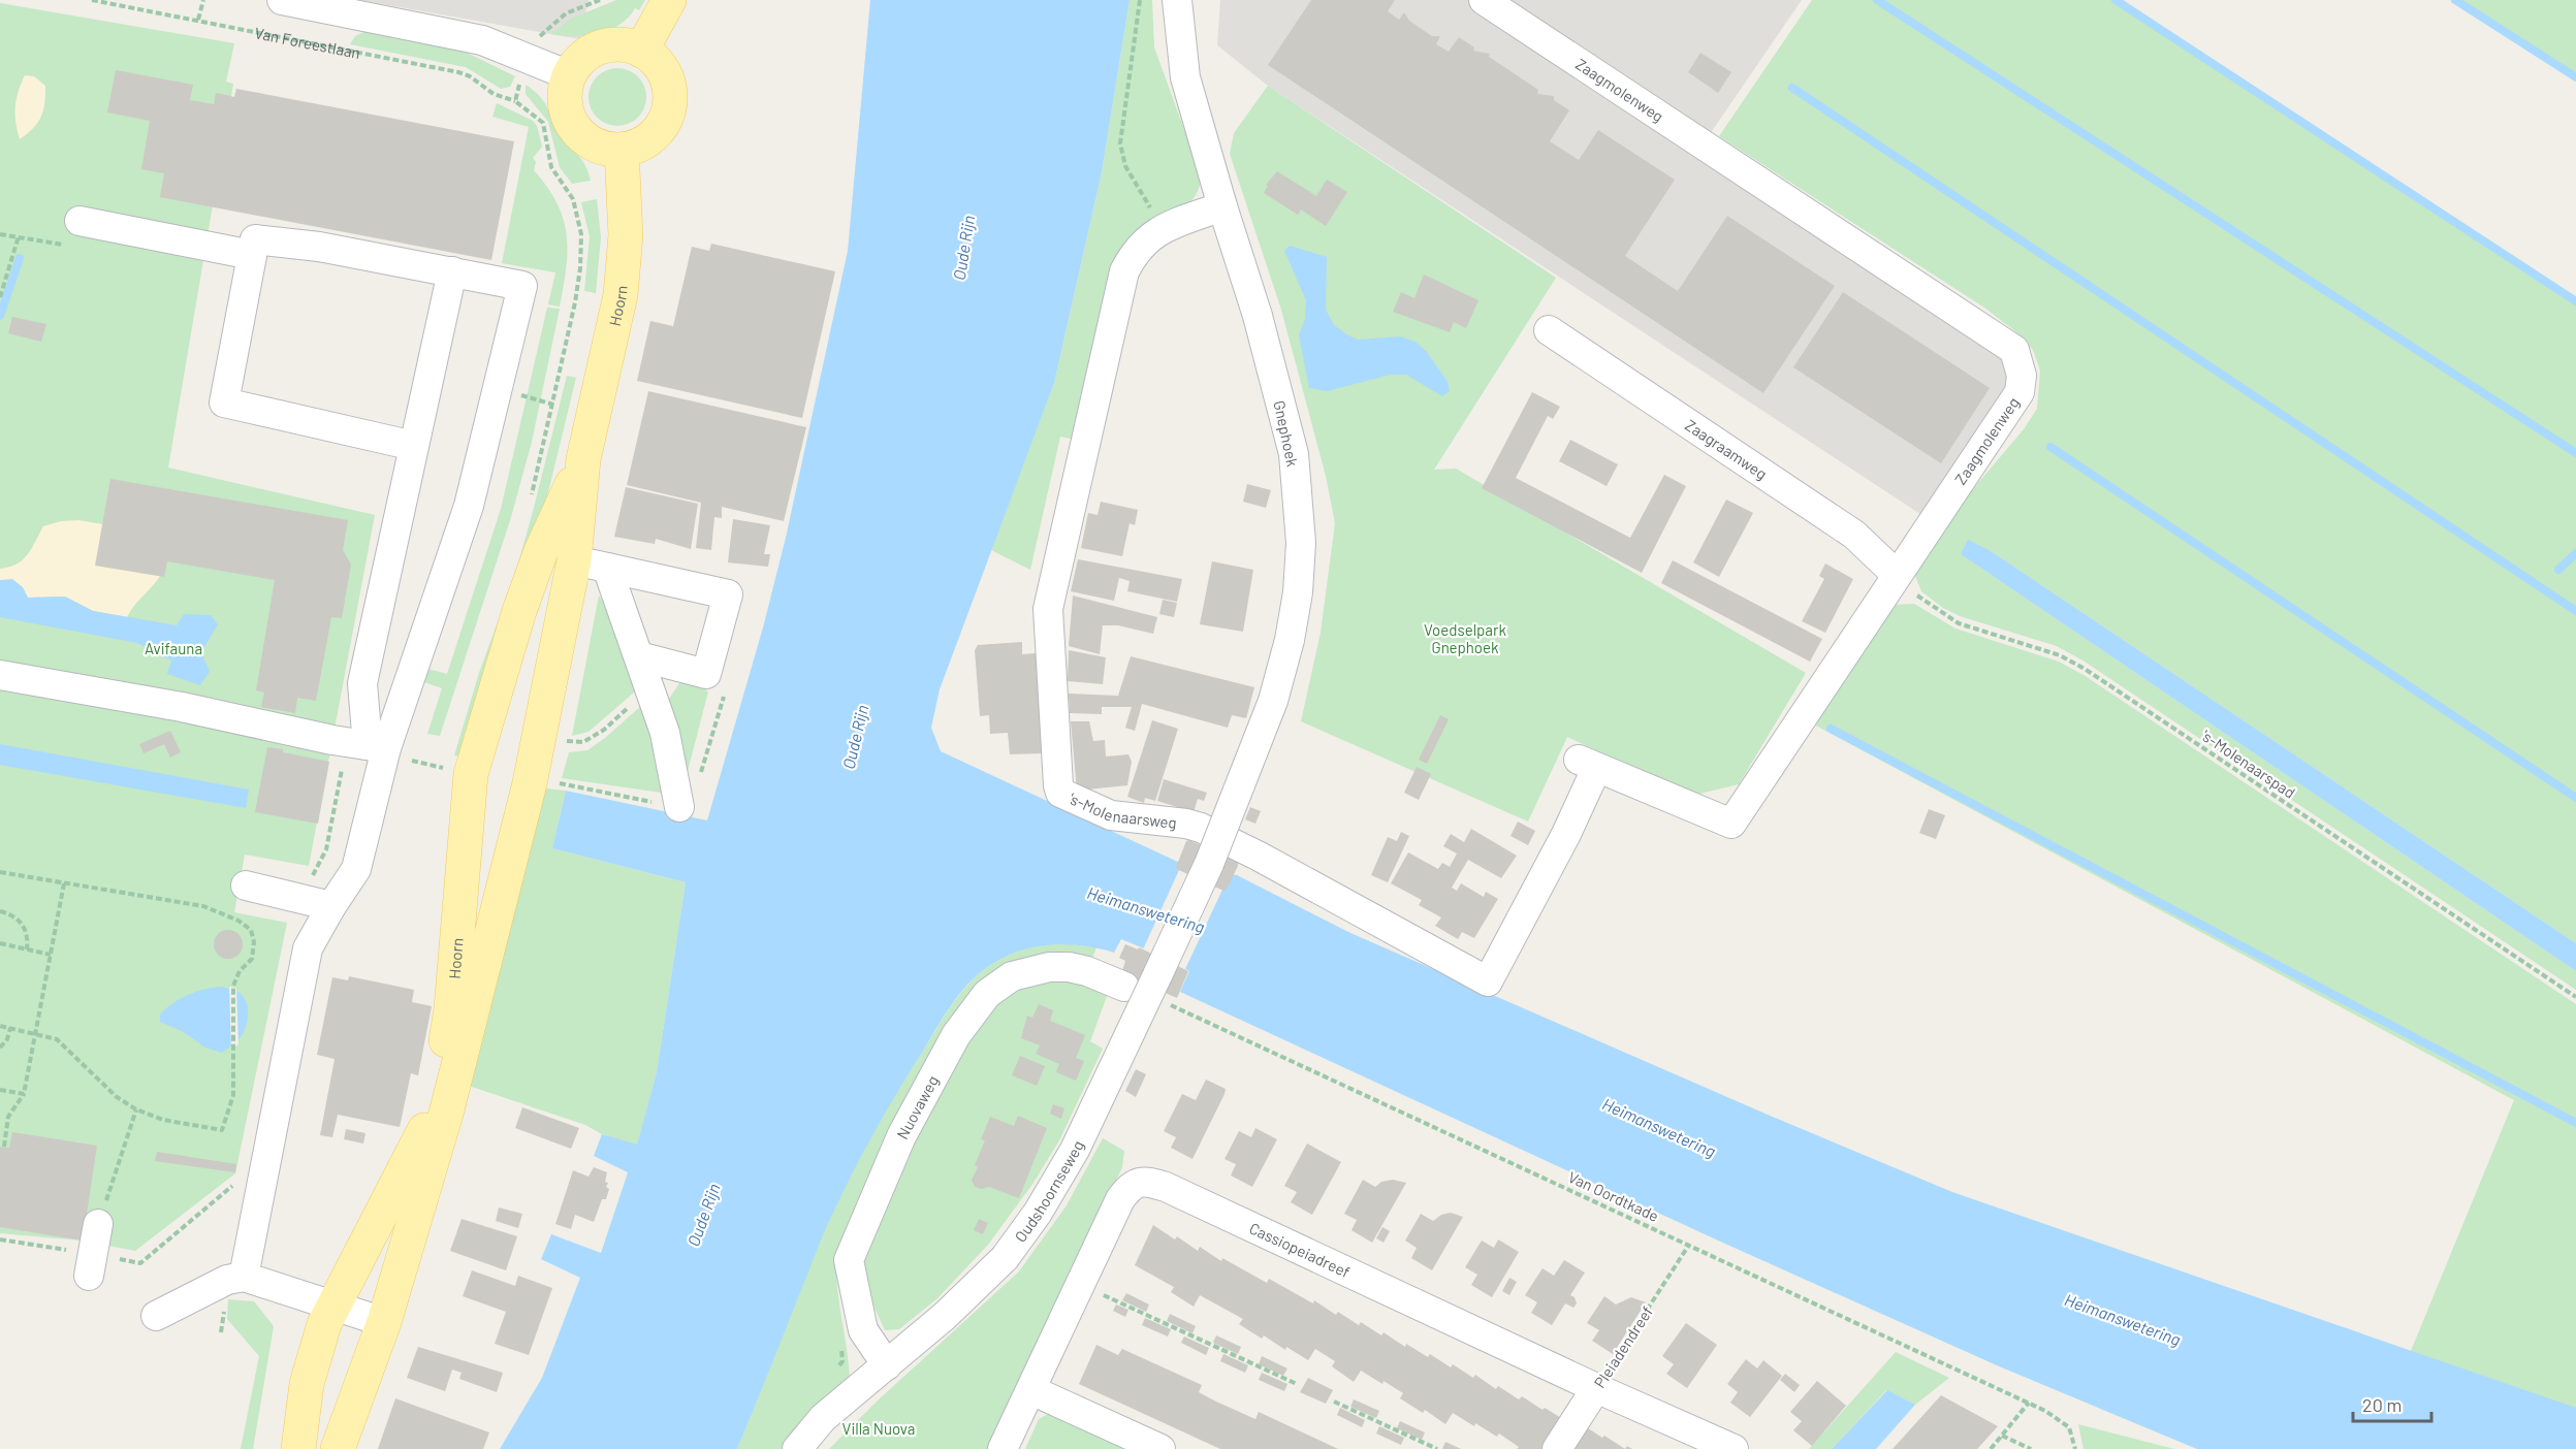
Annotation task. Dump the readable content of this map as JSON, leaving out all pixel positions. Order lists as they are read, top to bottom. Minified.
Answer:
{"streets":{"main road":["Hoorn"],"street":["Zaagmolenweg","Gnephoek","Zaagraamweg","'s-Molenaarsweg","Nuovaweg","Oudshoornseweg","Cassiopeiadreef","Pleiadendreef"],"path":["Van Foreestlaan","'s-Molenaarspad","Van Oordtkade"]},"crossings":[["Zaagmolenweg","Zaagraamweg"],["Zaagmolenweg","'s-Molenaarspad"],["Zaagmolenweg","'s-Molenaarsweg"],["Gnephoek","'s-Molenaarsweg"],["Gnephoek","Oudshoornseweg"],["Zaagraamweg","'s-Molenaarspad"],["Nuovaweg","Oudshoornseweg"],["Van Oordtkade","Pleiadendreef"],["Cassiopeiadreef","Pleiadendreef"]],"water":["Oude Rijn","Heimanswetering"],"parks":["Voedselpark Gnephoek","Avifauna","Villa Nuova"],"scale_bar":"20 m"}
